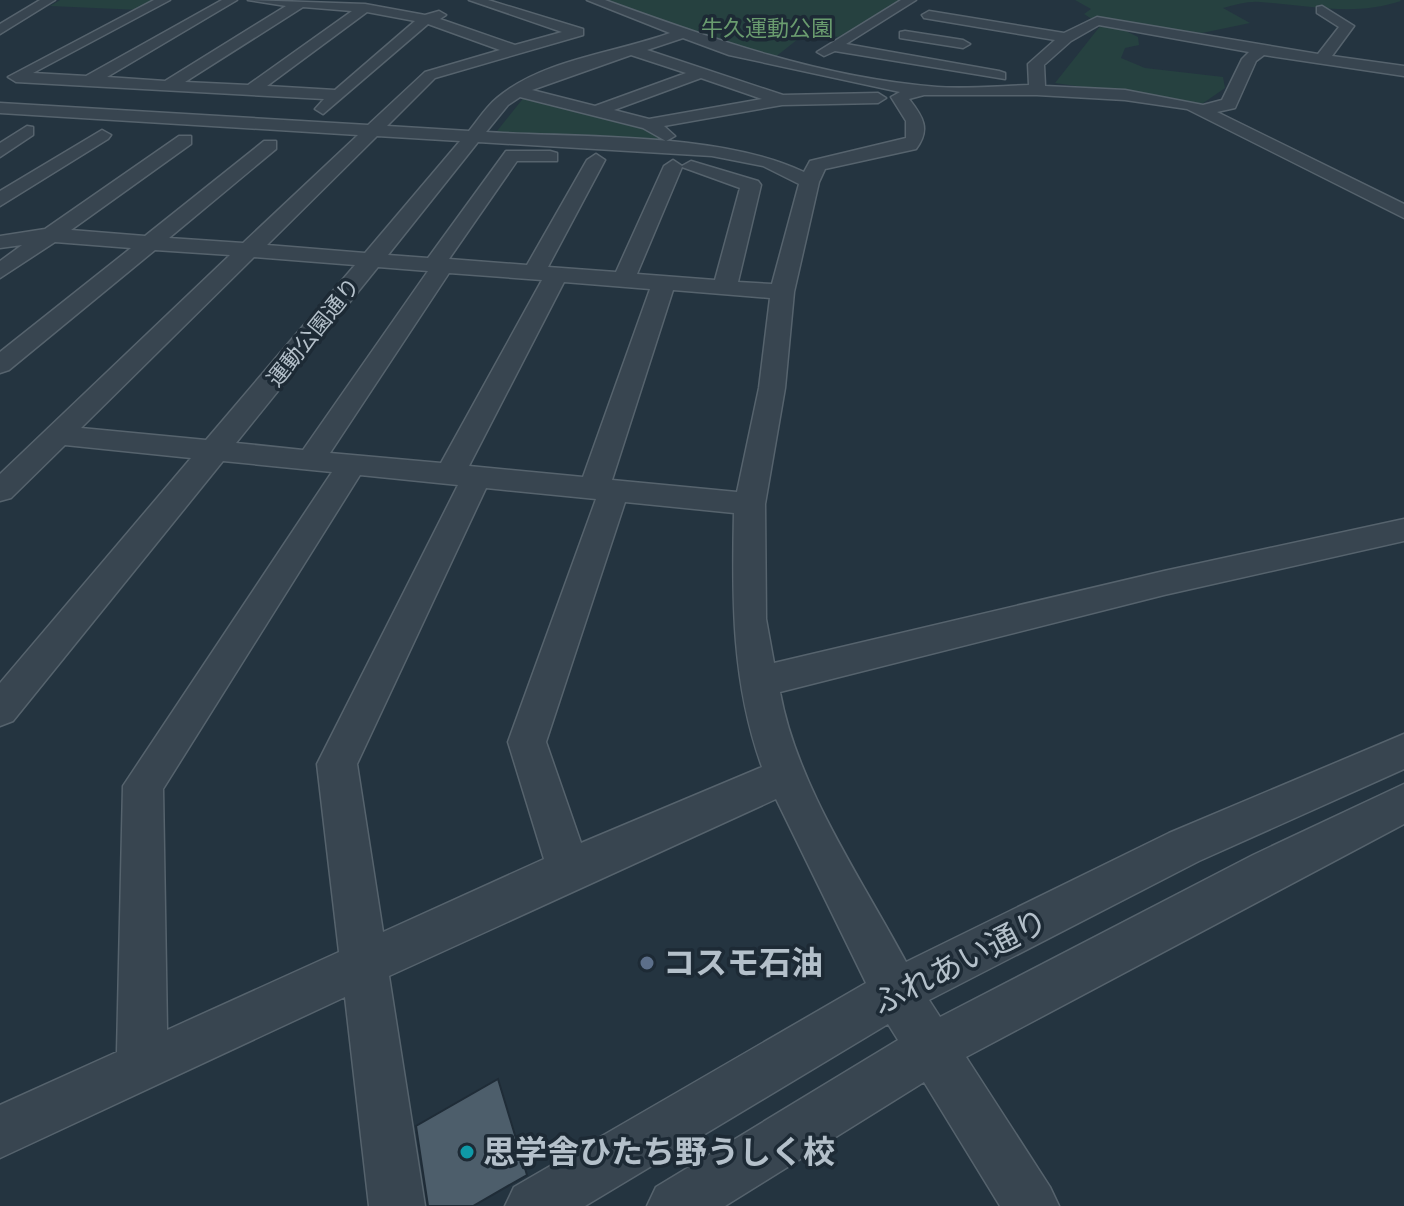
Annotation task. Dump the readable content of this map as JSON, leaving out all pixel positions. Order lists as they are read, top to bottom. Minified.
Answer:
{"streets":{"street":["運動公園通り","ふれあい通り"]},"parks":["牛久運動公園"],"places":["コスモ石油","思学舎ひたち野うしく校"]}
